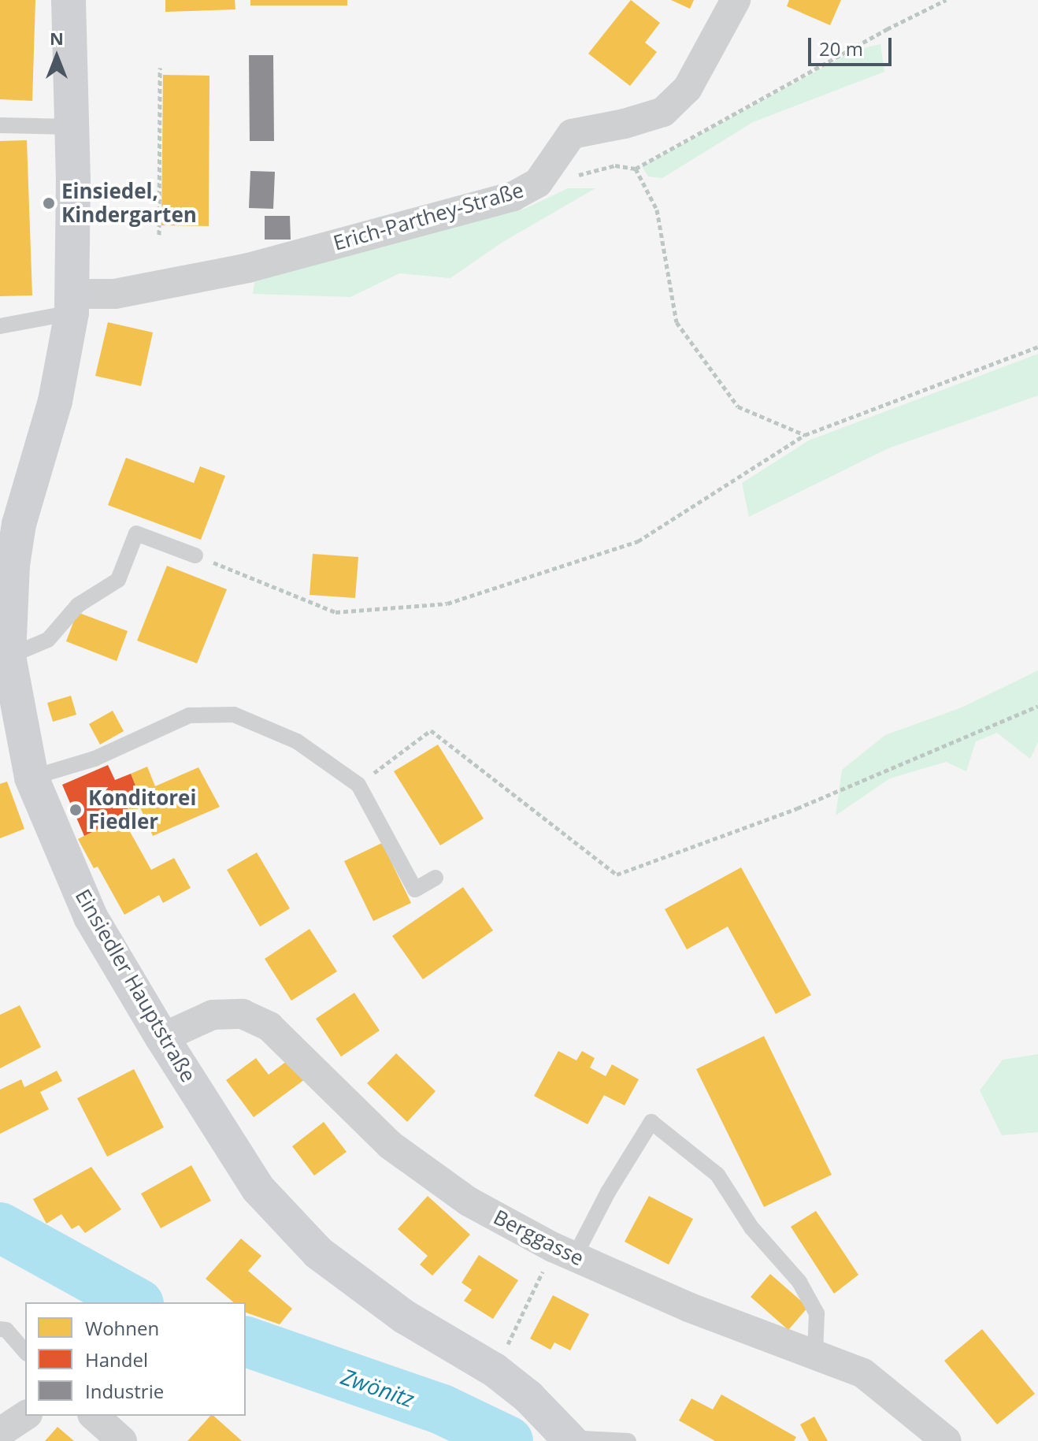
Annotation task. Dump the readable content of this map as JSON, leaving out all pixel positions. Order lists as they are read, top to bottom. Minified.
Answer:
{"streets":{"main road":["Einsiedler Hauptstraße"],"street":["Erich-Parthey-Straße","Berggasse"]},"crossings":[["Erich-Parthey-Straße","Einsiedler Hauptstraße"],["Einsiedler Hauptstraße","Berggasse"]],"water":["Zwönitz"],"places":["Einsiedel, Kindergarten","Konditorei Fiedler"],"legend":["Wohnen","Handel","Industrie"],"scale_bar":"20 m","north":"top"}
